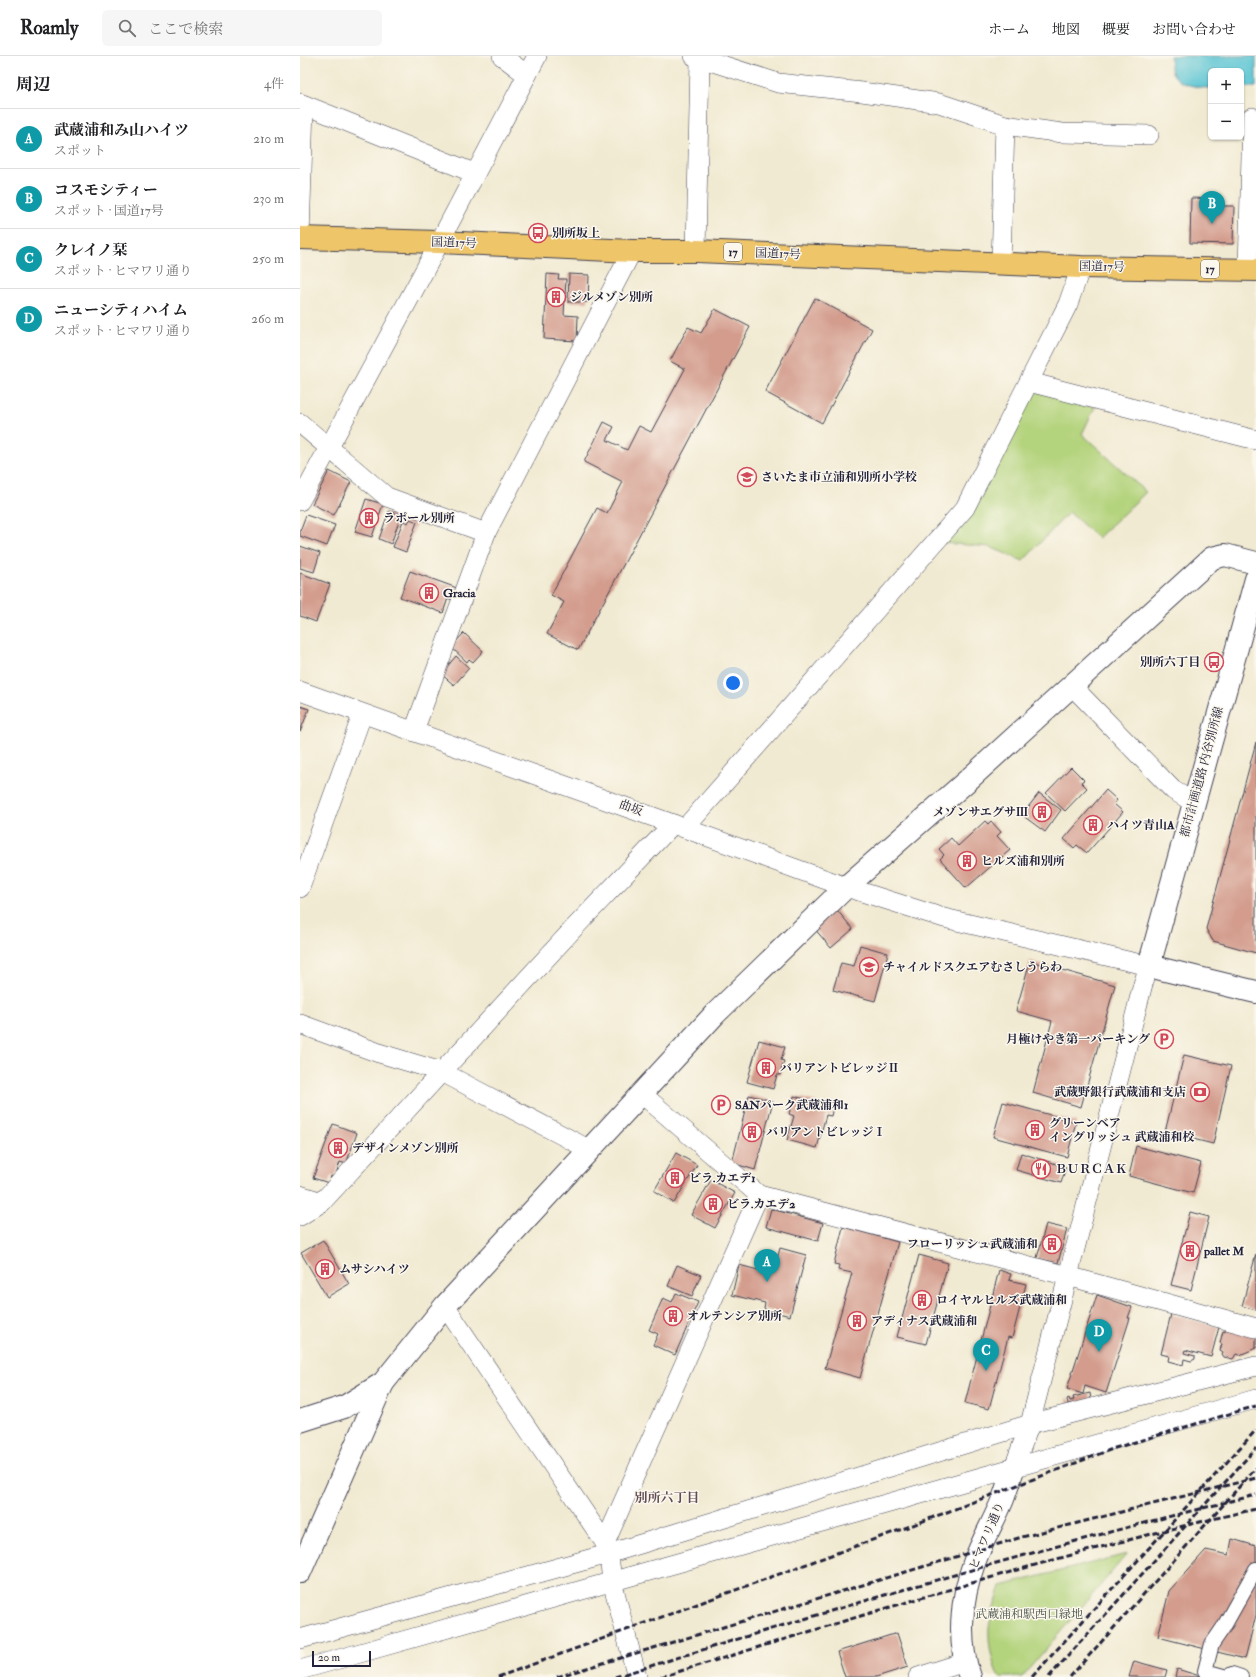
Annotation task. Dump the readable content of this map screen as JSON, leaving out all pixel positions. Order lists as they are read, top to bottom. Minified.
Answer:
{"streets":{"highway":["国道17号","17"],"street":["都市計画道路 内谷別所線","曲坂","ヒマワリ通り"]},"crossings":[["都市計画道路 内谷別所線","曲坂"]],"districts":["別所六丁目"],"parks":["武蔵浦和駅西口緑地"],"places":{"bus stop":["別所坂上","別所六丁目"],"building":["ジルメゾン別所","ラポール別所","Gracia","メゾンサエグサⅢ","ハイツ青山A","ヒルズ浦和別所","バリアントビレッジⅡ","グリーンベア イングリッシュ 武蔵浦和校","バリアントビレッジⅠ","デザインメゾン別所","ビラ.カエデ1","ビラ.カエデ2","フローリッシュ武蔵浦和","pallet M","ムサシハイツ","ロイヤルヒルズ武蔵浦和","オルテンシア別所","アディナス武蔵浦和"],"school or university":["さいたま市立浦和別所小学校","チャイルドスクエアむさしうらわ"],"parking":["月極けやき第一パーキング","SANパーク武蔵浦和1"],"bank":["武蔵野銀行武蔵浦和支店"],"restaurant":["ＢＵＲＣＡＫ"]},"scale_bar":"20 m","page":{"header":"Roamly","search":"ここで検索","nav":["ホーム","地図","概要","お問い合わせ"],"heading":["周辺","4件"],"map_buttons":["+","−"],"list":[{"mark":"A","name":"武蔵浦和み山ハイツ","note":"スポット","value":"210 m"},{"mark":"B","name":"コスモシティー","note":"スポット · 国道17号","value":"230 m"},{"mark":"C","name":"クレイノ栞","note":"スポット · ヒマワリ通り","value":"250 m"},{"mark":"D","name":"ニューシティハイム","note":"スポット · ヒマワリ通り","value":"260 m"}],"pins":["B","A","D","C"],"scale":"20 m"}}
